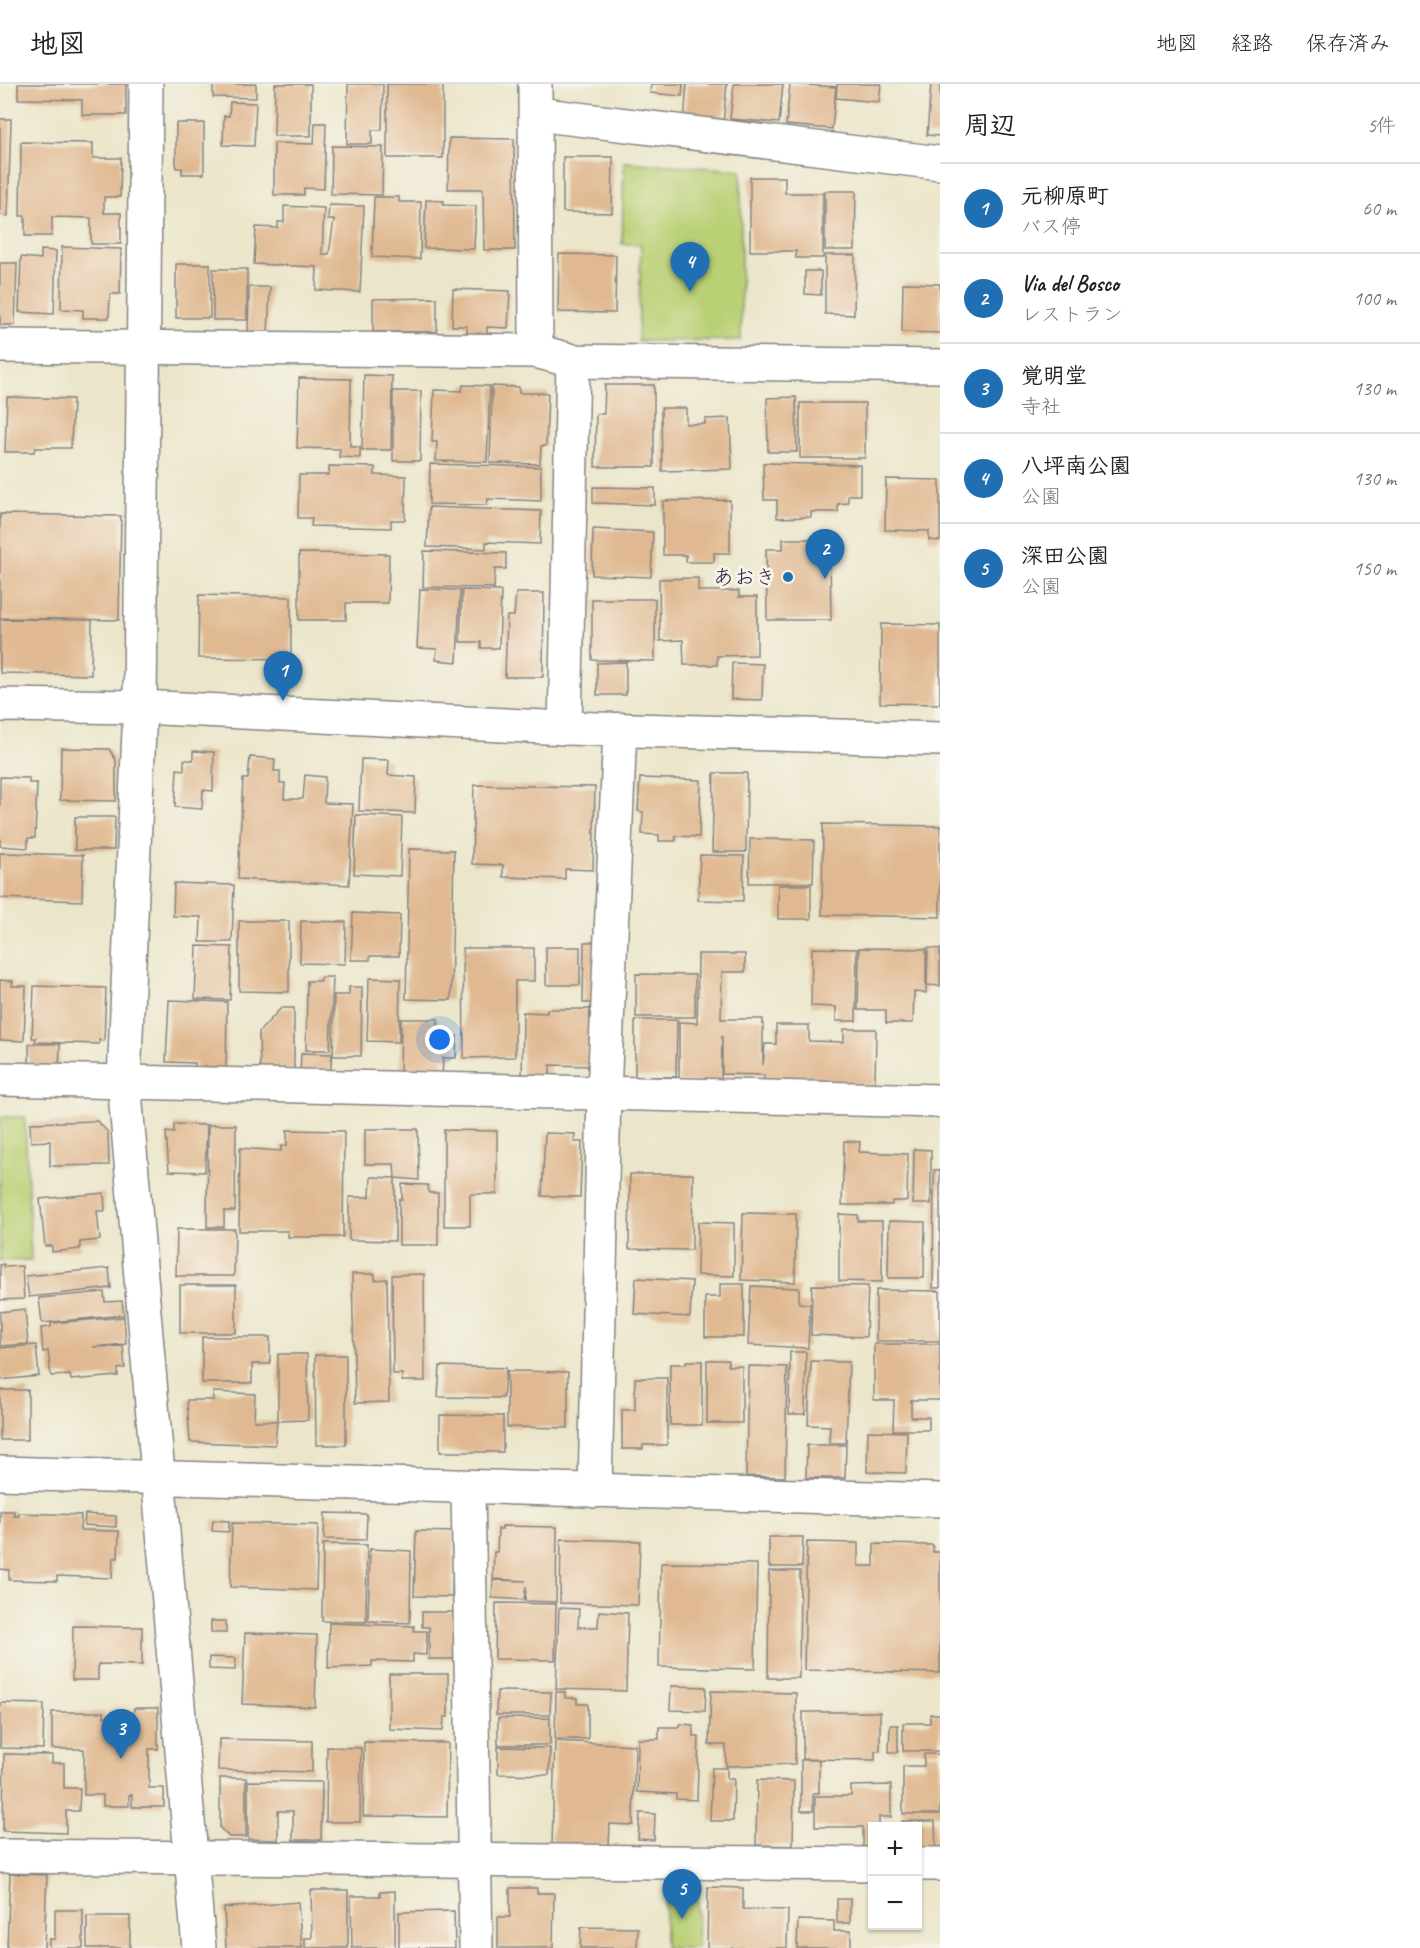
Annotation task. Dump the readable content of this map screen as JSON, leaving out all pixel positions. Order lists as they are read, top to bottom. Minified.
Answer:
{"places":["あおき"],"page":{"header":"地図","nav":["地図","経路","保存済み"],"heading":["周辺","5件"],"list":[{"mark":"1","name":"元柳原町","note":"バス停","value":"60 m"},{"mark":"2","name":"Via del Bosco","note":"レストラン","value":"100 m"},{"mark":"3","name":"覚明堂","note":"寺社","value":"130 m"},{"mark":"4","name":"八坪南公園","note":"公園","value":"130 m"},{"mark":"5","name":"深田公園","note":"公園","value":"150 m"}],"pins":["4","2","1","3","5"],"map_buttons":["+","−"]}}
